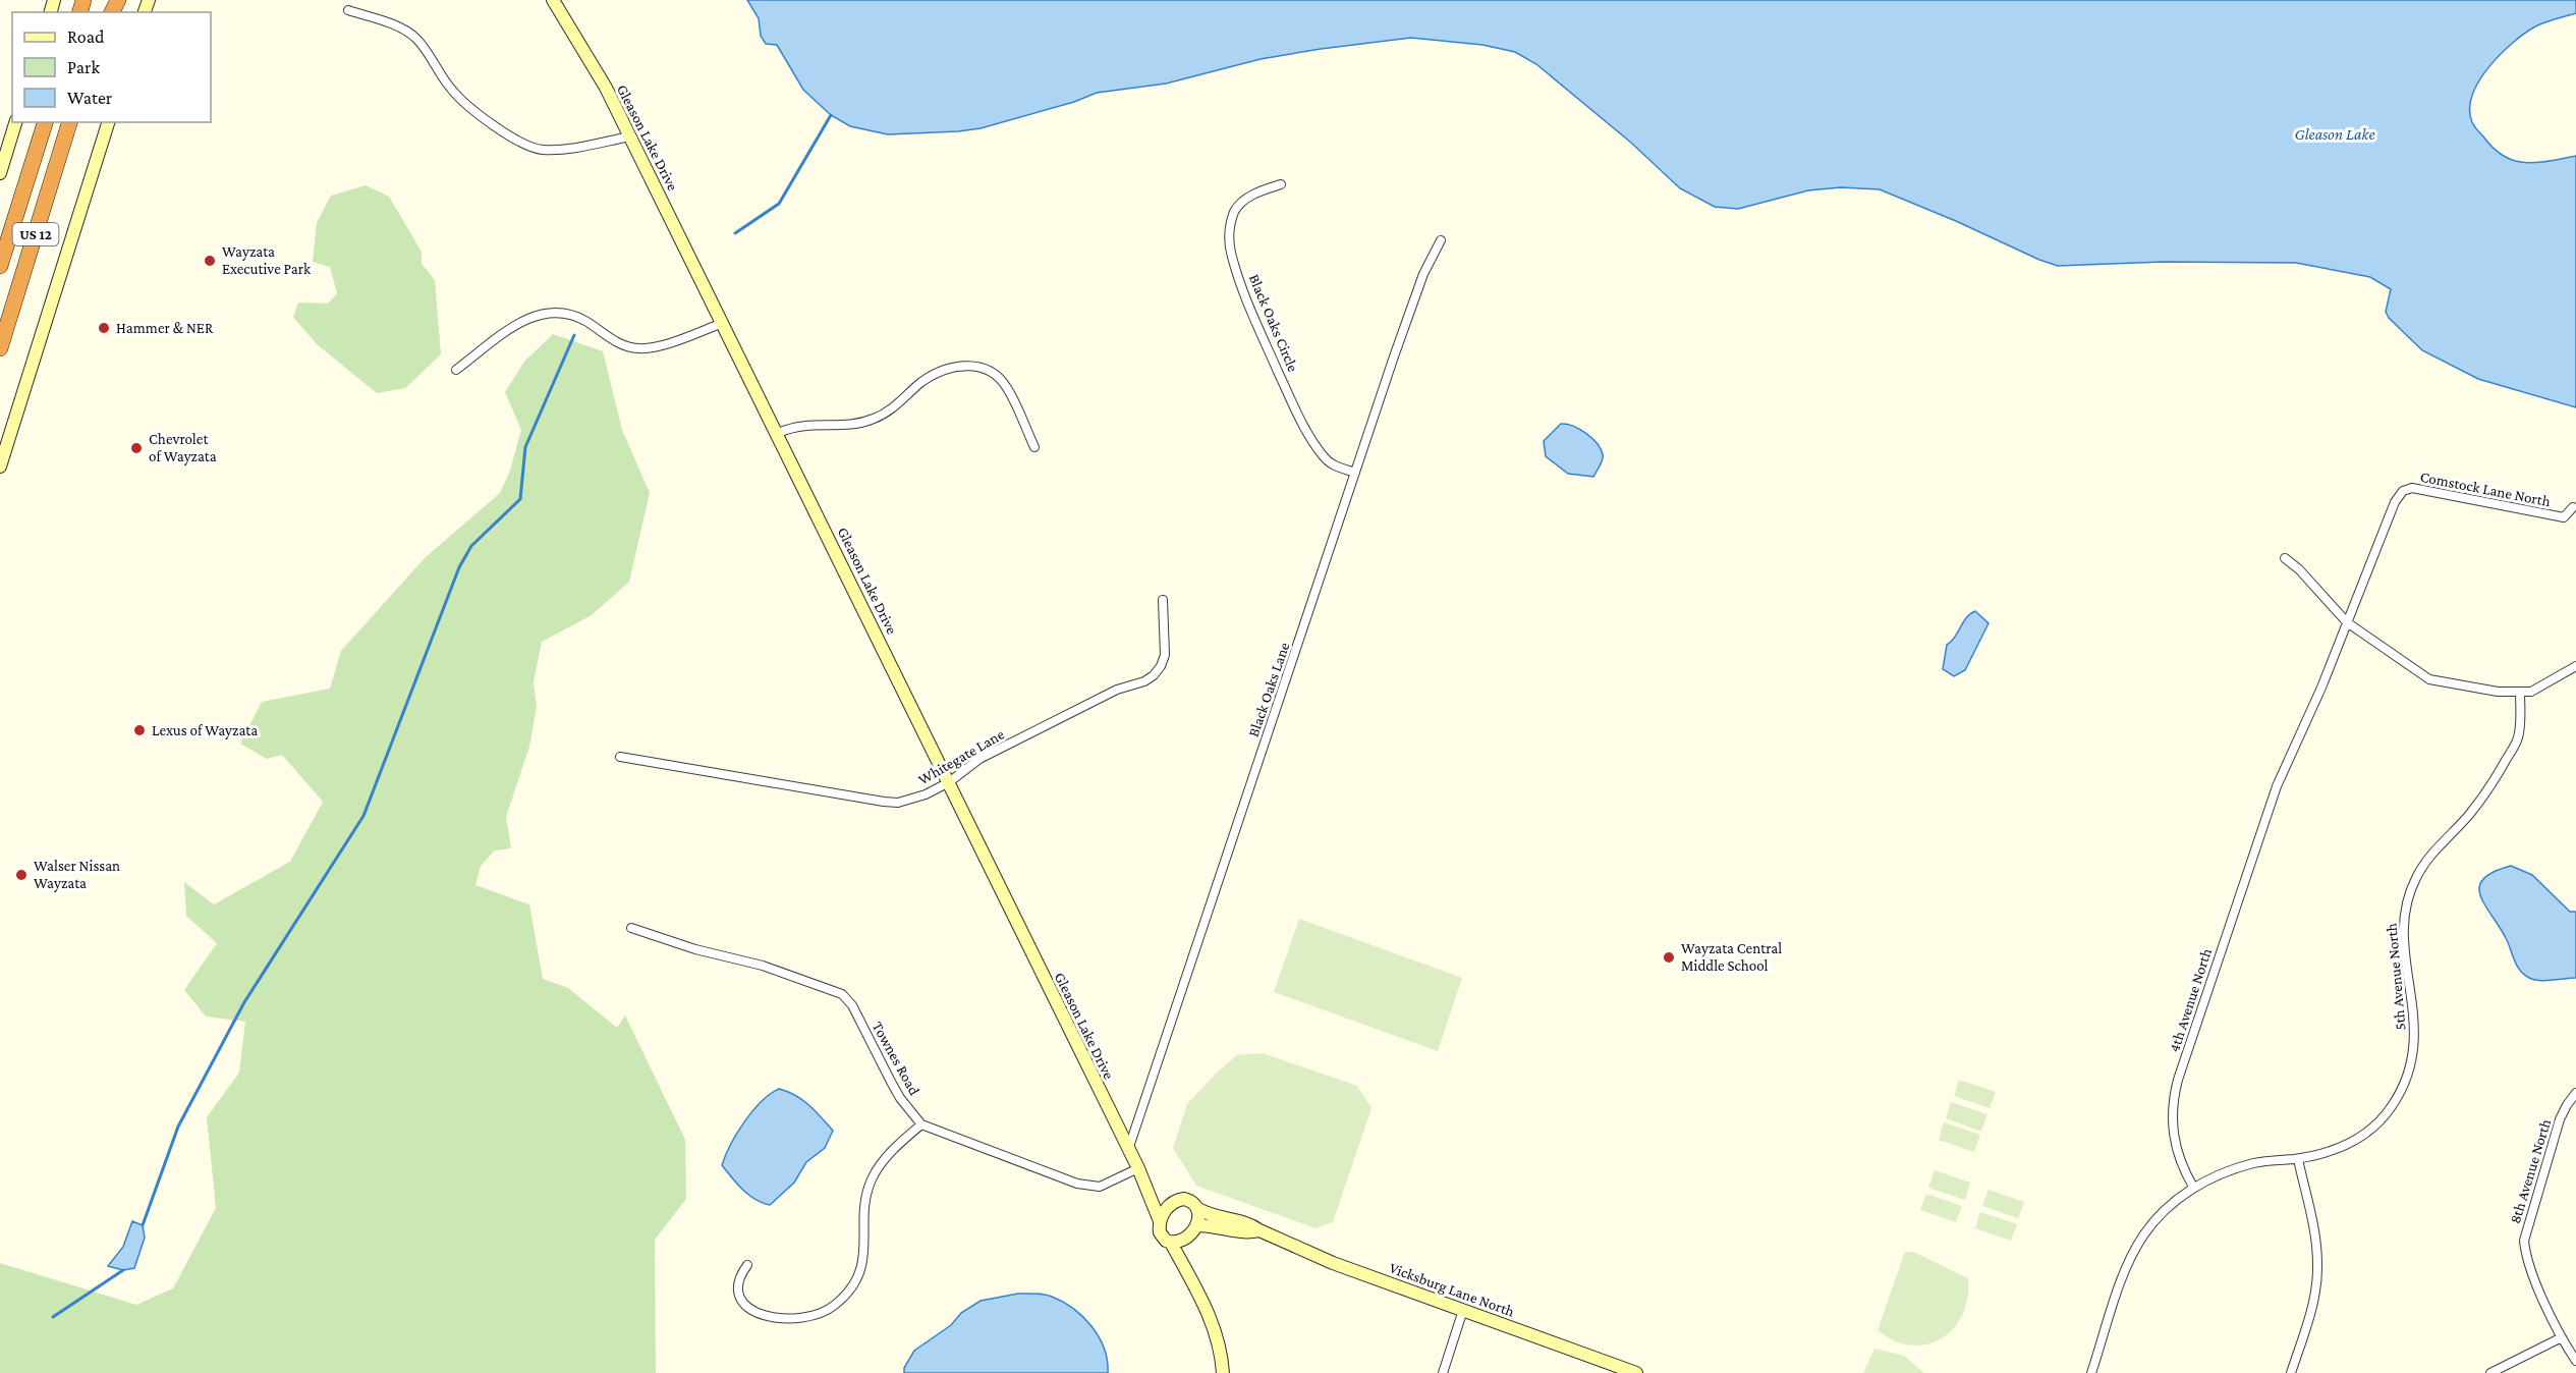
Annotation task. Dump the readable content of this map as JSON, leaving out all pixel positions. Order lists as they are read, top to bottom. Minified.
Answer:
{"streets":{"highway":["US 12"],"main road":["Gleason Lake Drive","Vicksburg Lane North"],"street":["Black Oaks Circle","Comstock Lane North","Black Oaks Lane","Whitegate Lane","5th Avenue North","4th Avenue North","Townes Road","8th Avenue North"]},"crossings":[["Gleason Lake Drive","Black Oaks Lane"],["Gleason Lake Drive","Whitegate Lane"],["Gleason Lake Drive","Townes Road"],["Gleason Lake Drive","Vicksburg Lane North"],["Black Oaks Circle","Black Oaks Lane"],["Comstock Lane North","4th Avenue North"],["5th Avenue North","4th Avenue North"]],"water":["Gleason Lake"],"places":["Wayzata Executive Park","Hammer & NER","Chevrolet of Wayzata","Lexus of Wayzata","Walser Nissan Wayzata","Wayzata Central Middle School"],"legend":["Road","Park","Water"]}
